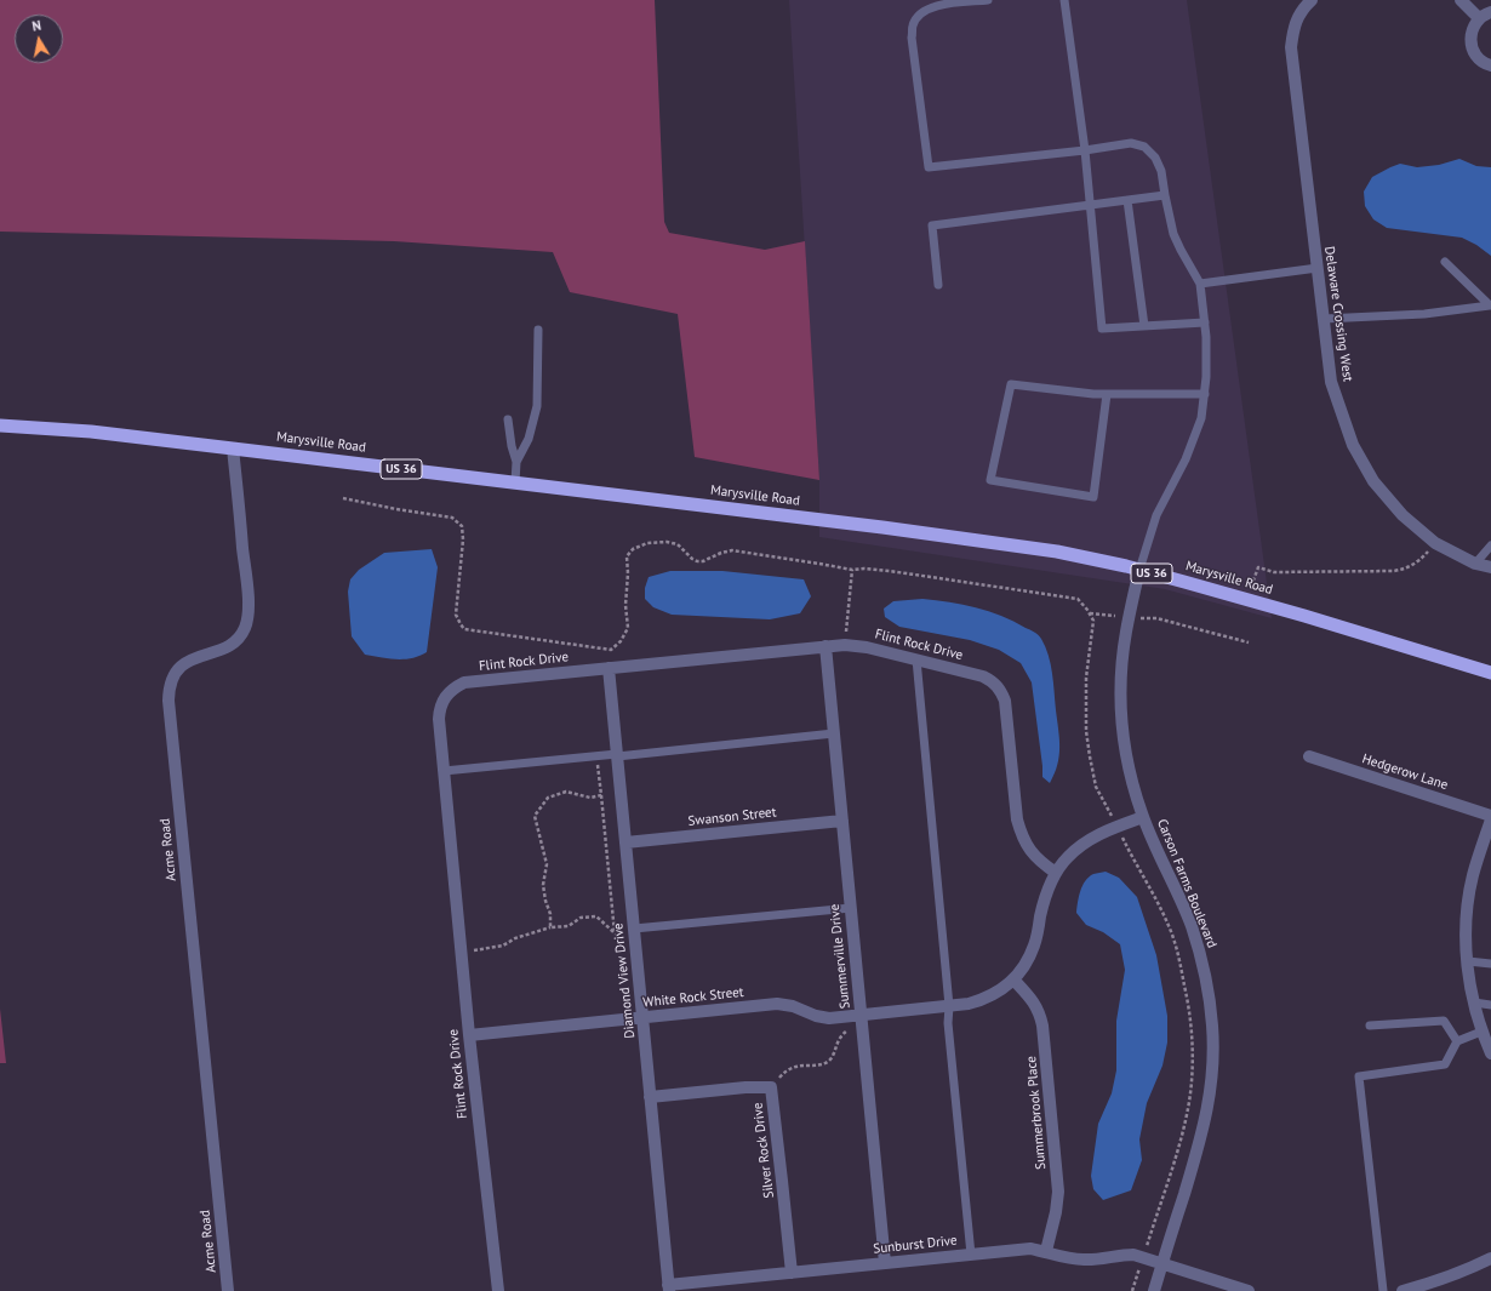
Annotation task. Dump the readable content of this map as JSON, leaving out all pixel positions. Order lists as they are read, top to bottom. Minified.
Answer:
{"streets":{"highway":["Marysville Road","US 36"],"street":["Delaware Crossing West","Flint Rock Drive","Hedgerow Lane","Swanson Street","Acme Road","Carson Farms Boulevard","Summerville Drive","Diamond View Drive","White Rock Street","Summerbrook Place","Silver Rock Drive","Sunburst Drive"]},"crossings":[["Marysville Road","Acme Road"],["Marysville Road","Carson Farms Boulevard"],["Flint Rock Drive","Summerville Drive"],["Flint Rock Drive","Diamond View Drive"],["Flint Rock Drive","White Rock Street"],["Swanson Street","Summerville Drive"],["Swanson Street","Diamond View Drive"],["Carson Farms Boulevard","White Rock Street"],["Carson Farms Boulevard","Sunburst Drive"],["Summerville Drive","White Rock Street"],["Summerville Drive","Sunburst Drive"],["Diamond View Drive","White Rock Street"],["Diamond View Drive","Silver Rock Drive"],["Diamond View Drive","Sunburst Drive"],["White Rock Street","Summerbrook Place"],["Summerbrook Place","Sunburst Drive"],["Silver Rock Drive","Sunburst Drive"]],"north":"top"}
